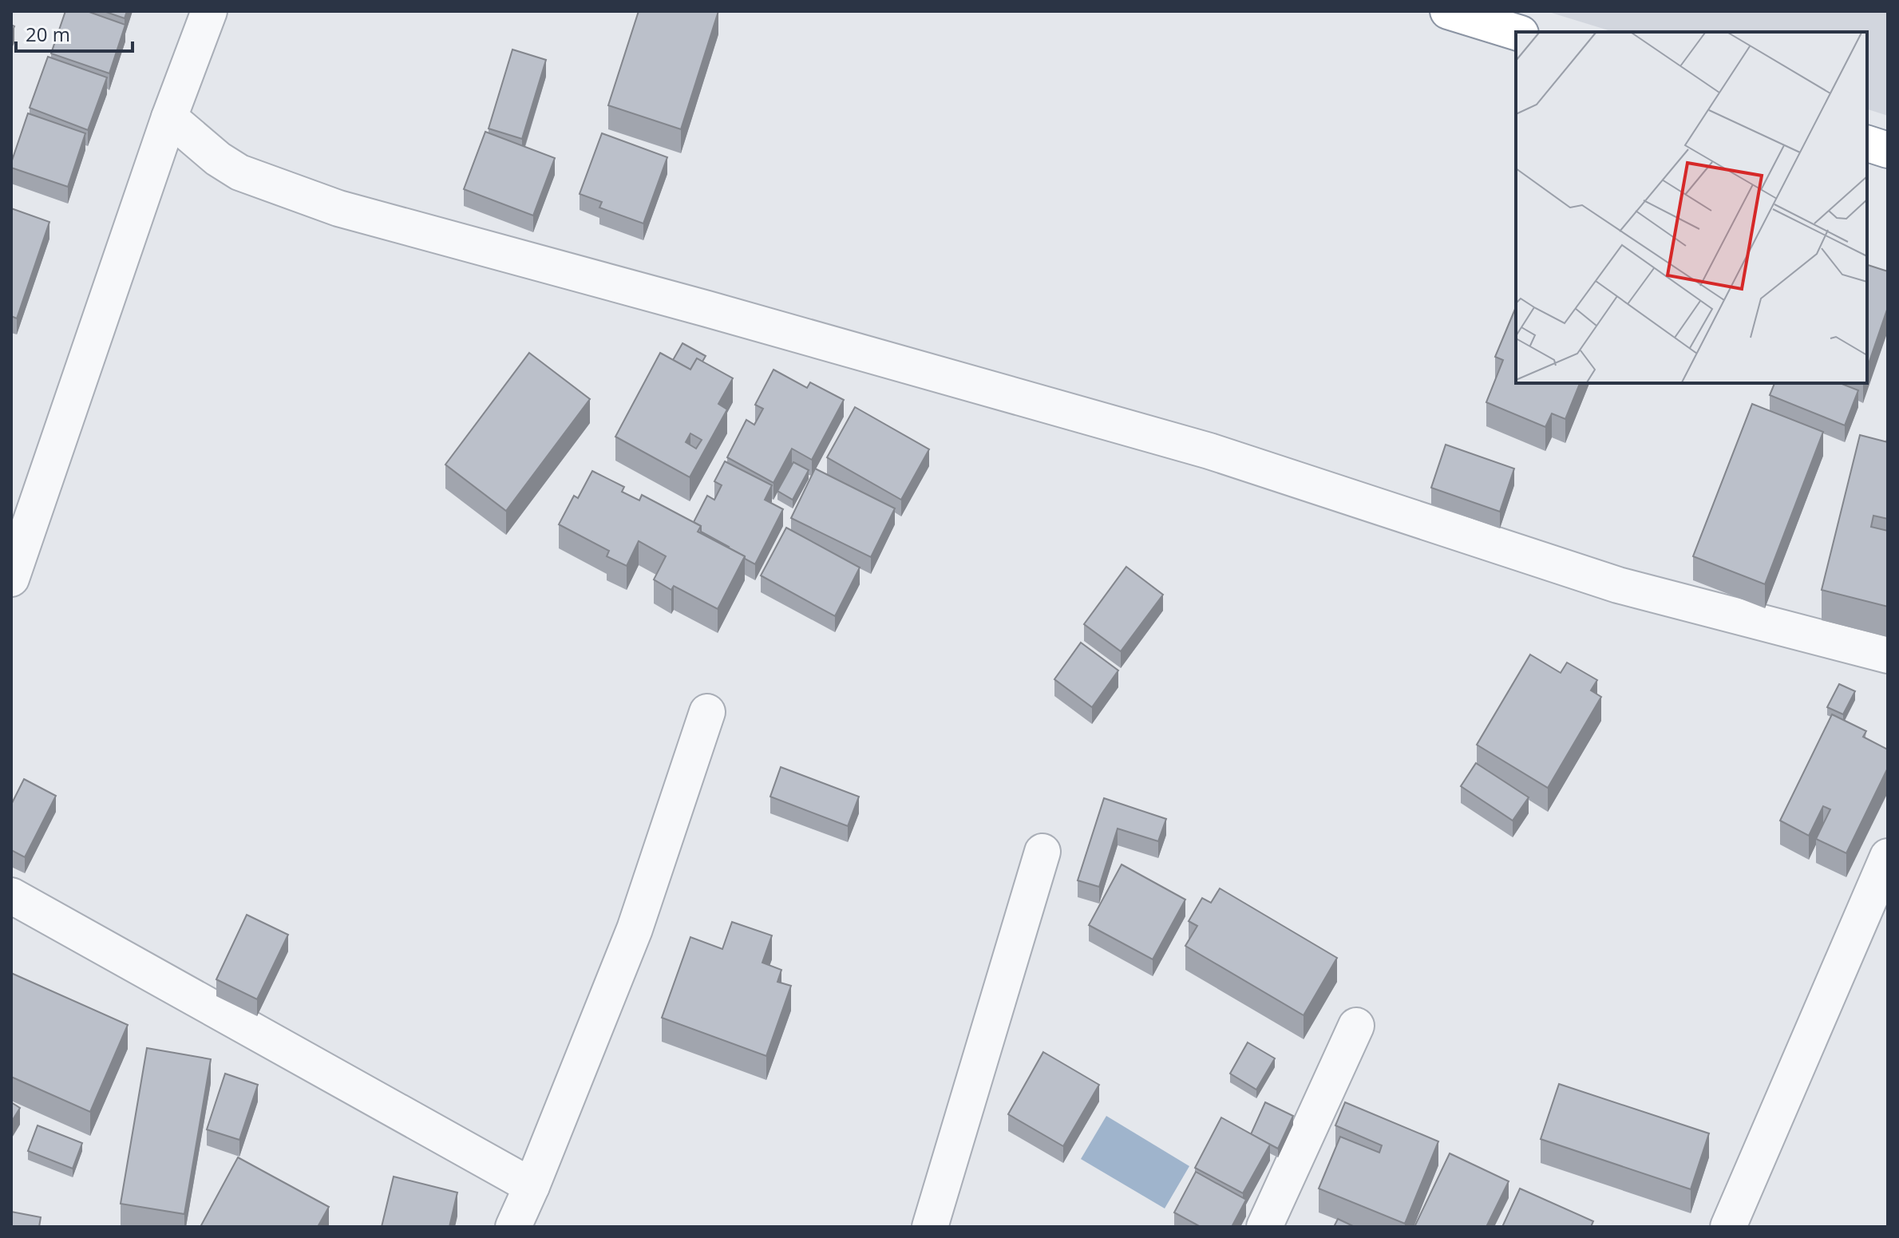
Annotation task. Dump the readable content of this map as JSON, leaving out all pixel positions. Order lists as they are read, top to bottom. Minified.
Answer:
{"scale_bar":"20 m"}
